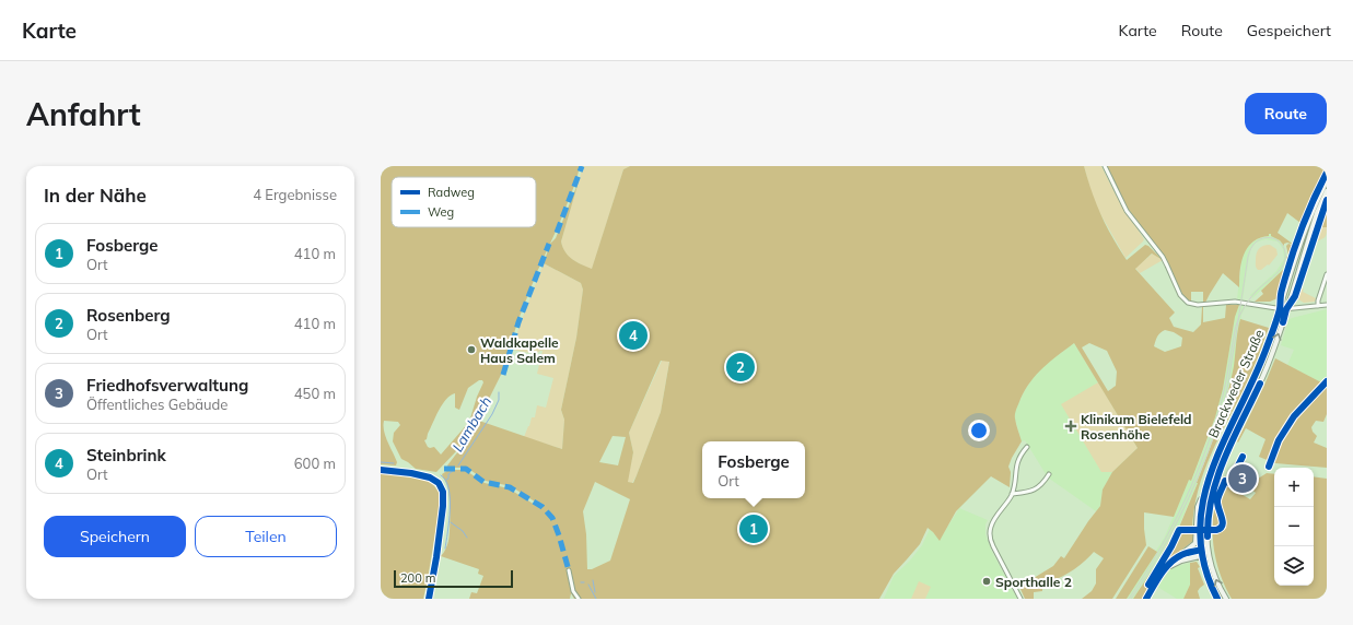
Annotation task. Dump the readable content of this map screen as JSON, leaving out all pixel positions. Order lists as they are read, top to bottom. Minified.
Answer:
{"streets":{"main road":["Brackweder Straße"]},"water":["Lambach"],"places":{"other":["Waldkapelle Haus Salem","Sporthalle 2"],"health":["Klinikum Bielefeld Rosenhöhe"]},"legend":["Radweg","Weg"],"scale_bar":"200 m","page":{"header":"Karte","nav":["Karte","Route","Gespeichert"],"buttons":["Route",["Speichern","Teilen"]],"title":"Anfahrt","heading":["In der Nähe","4 Ergebnisse"],"list":[{"mark":"1","name":"Fosberge","note":"Ort","value":"410 m"},{"mark":"2","name":"Rosenberg","note":"Ort","value":"410 m"},{"mark":"3","name":"Friedhofsverwaltung","note":"Öffentliches Gebäude","value":"450 m"},{"mark":"4","name":"Steinbrink","note":"Ort","value":"600 m"}],"pins":["4","2","3","1"],"popup":["Fosberge","Ort"],"map_buttons":["+","−"],"scale":"200 m"}}
